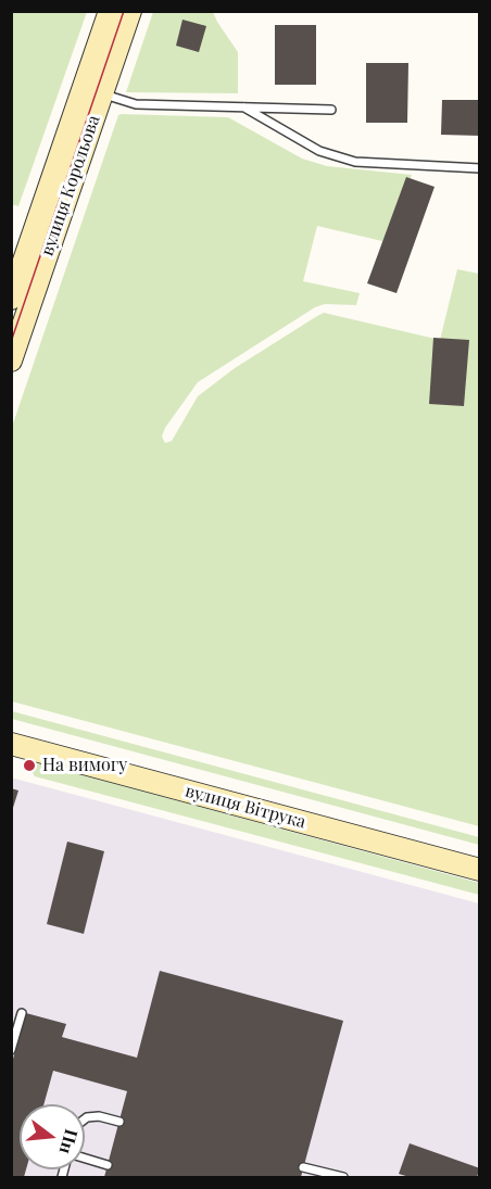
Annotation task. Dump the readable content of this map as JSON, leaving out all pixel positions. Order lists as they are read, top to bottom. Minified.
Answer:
{"streets":{"main road":["вулиця Корольова","вулиця Вітрука"]},"places":["На вимогу"],"north":"right"}
